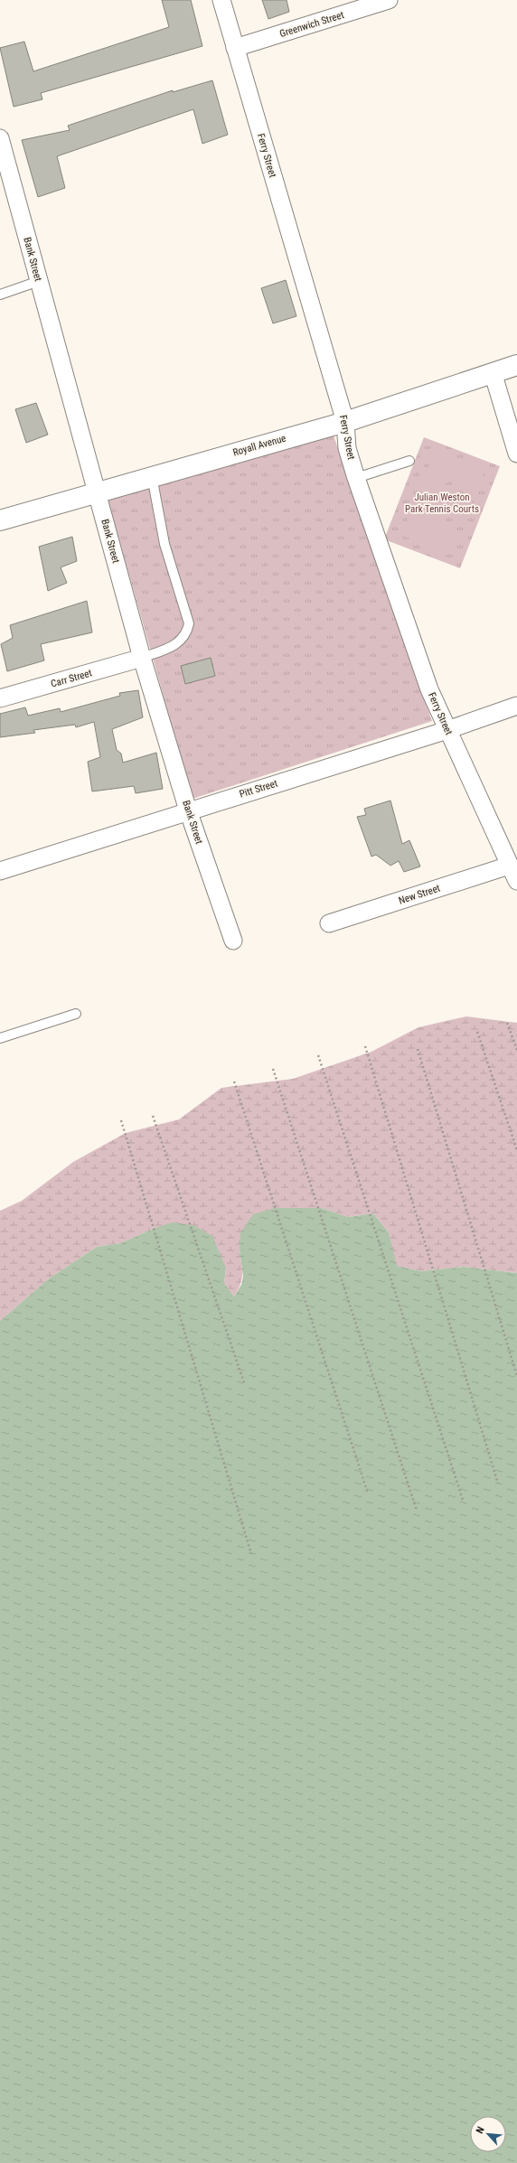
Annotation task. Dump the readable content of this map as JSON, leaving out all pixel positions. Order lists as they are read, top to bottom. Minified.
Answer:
{"streets":{"street":["Greenwich Street","Ferry Street","Bank Street","Royall Avenue","Carr Street","Pitt Street","New Street"]},"crossings":[["Greenwich Street","Ferry Street"],["Ferry Street","Royall Avenue"],["Ferry Street","Pitt Street"],["Ferry Street","New Street"],["Bank Street","Royall Avenue"],["Bank Street","Carr Street"],["Bank Street","Pitt Street"]],"parks":["Julian Weston Park Tennis Courts"],"north":"top left"}
